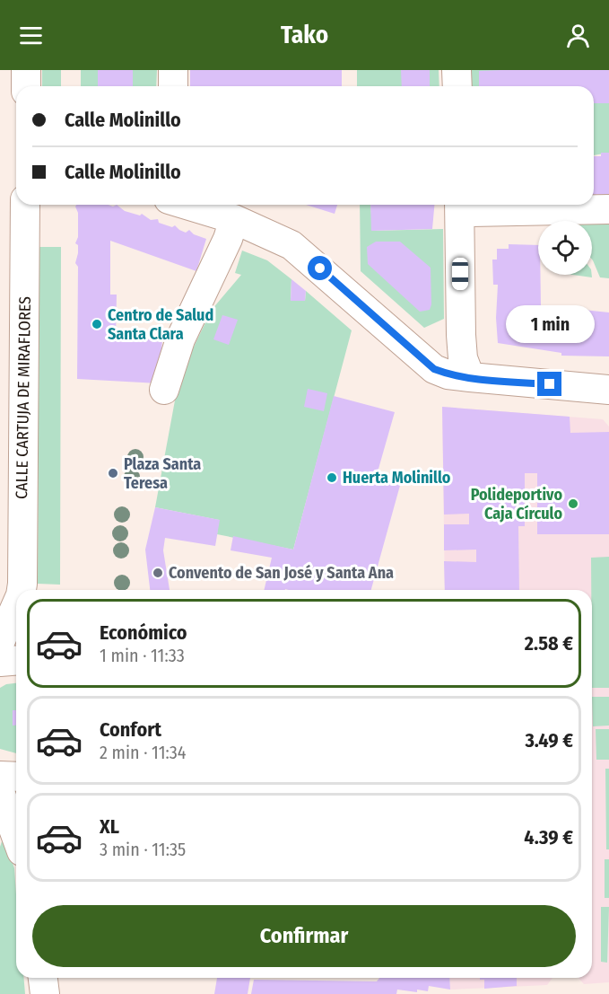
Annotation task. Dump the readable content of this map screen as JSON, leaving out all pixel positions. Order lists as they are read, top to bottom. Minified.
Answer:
{"streets":{"street":["CALLE CARTUJA DE MIRAFLORES"]},"places":["Centro de Salud Santa Clara","Plaza Santa Teresa","Huerta Molinillo","Polideportivo Caja Círculo","Convento de San José y Santa Ana"],"page":{"header":"Tako","banner":["Calle Molinillo","Calle Molinillo"],"bubble":"1 min","list":[{"name":"Económico","note":"1 min · 11:33","value":"2.58 €"},{"name":"Confort","note":"2 min · 11:34","value":"3.49 €"},{"name":"XL","note":"3 min · 11:35","value":"4.39 €"}],"buttons":"Confirmar"}}
